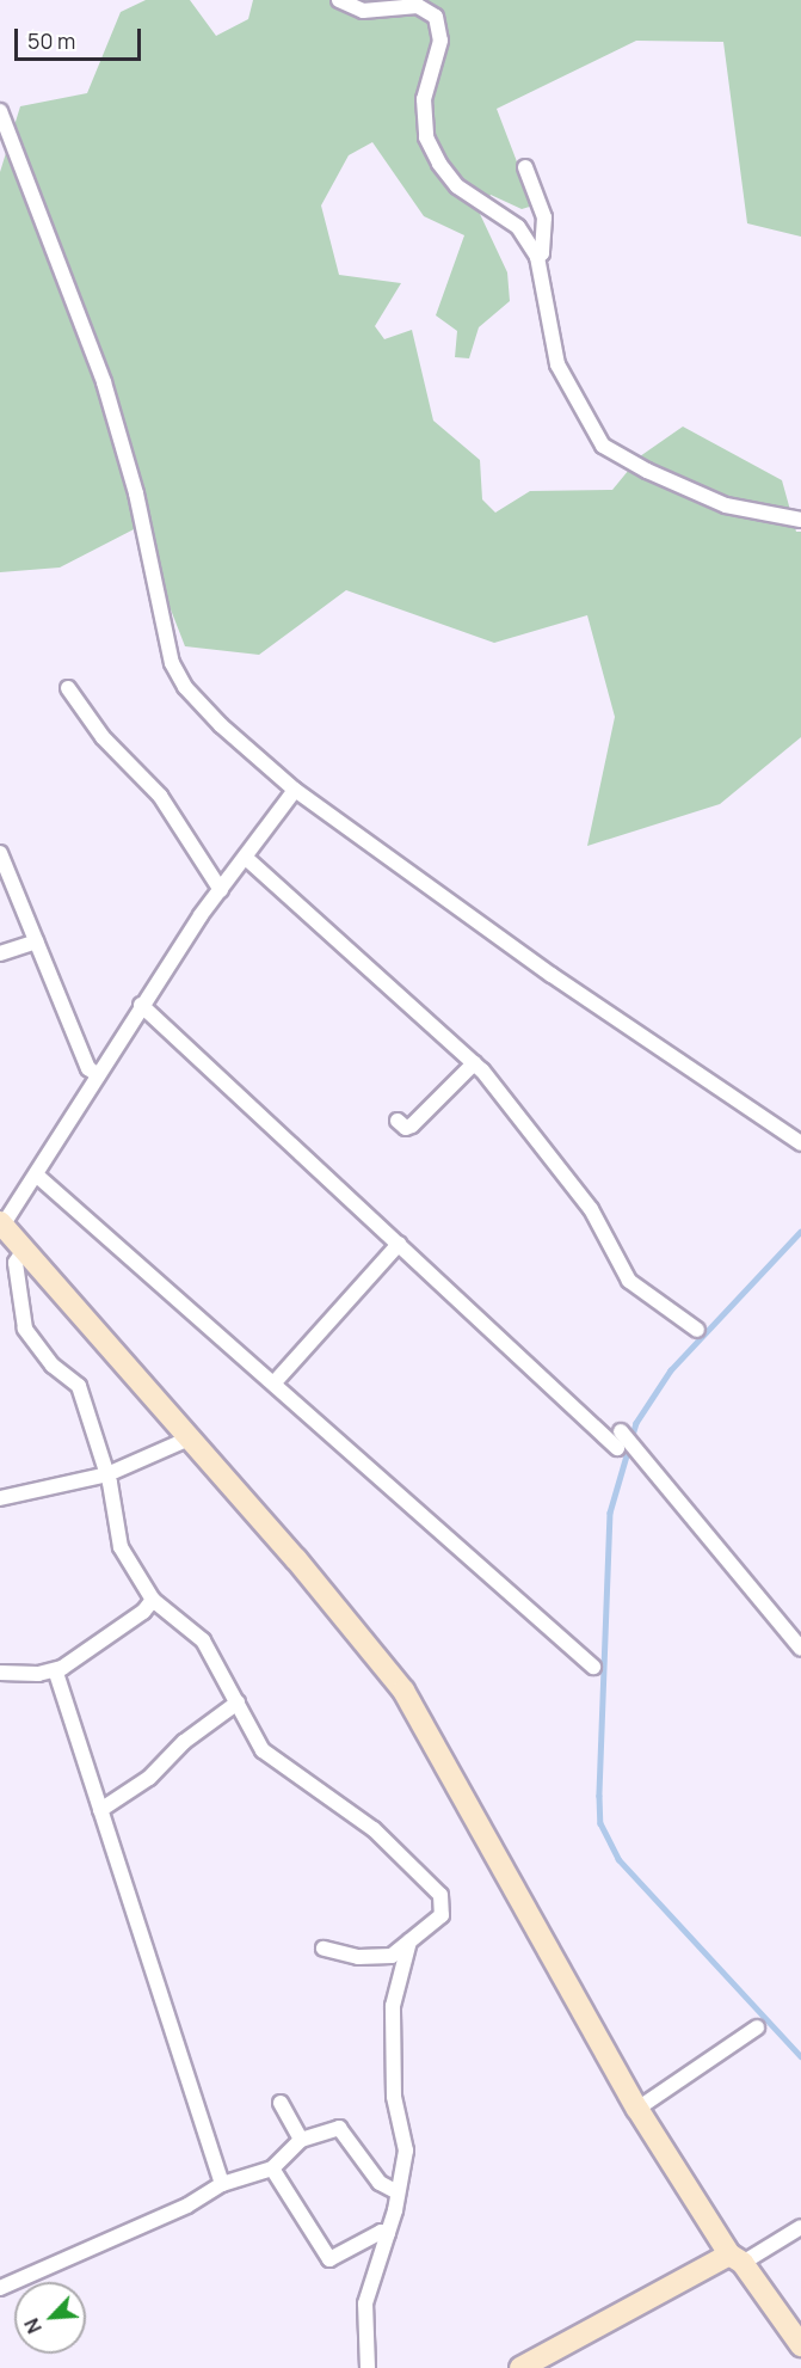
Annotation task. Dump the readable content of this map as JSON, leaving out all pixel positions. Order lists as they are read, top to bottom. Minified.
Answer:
{"scale_bar":"50 m","north":"bottom left"}
